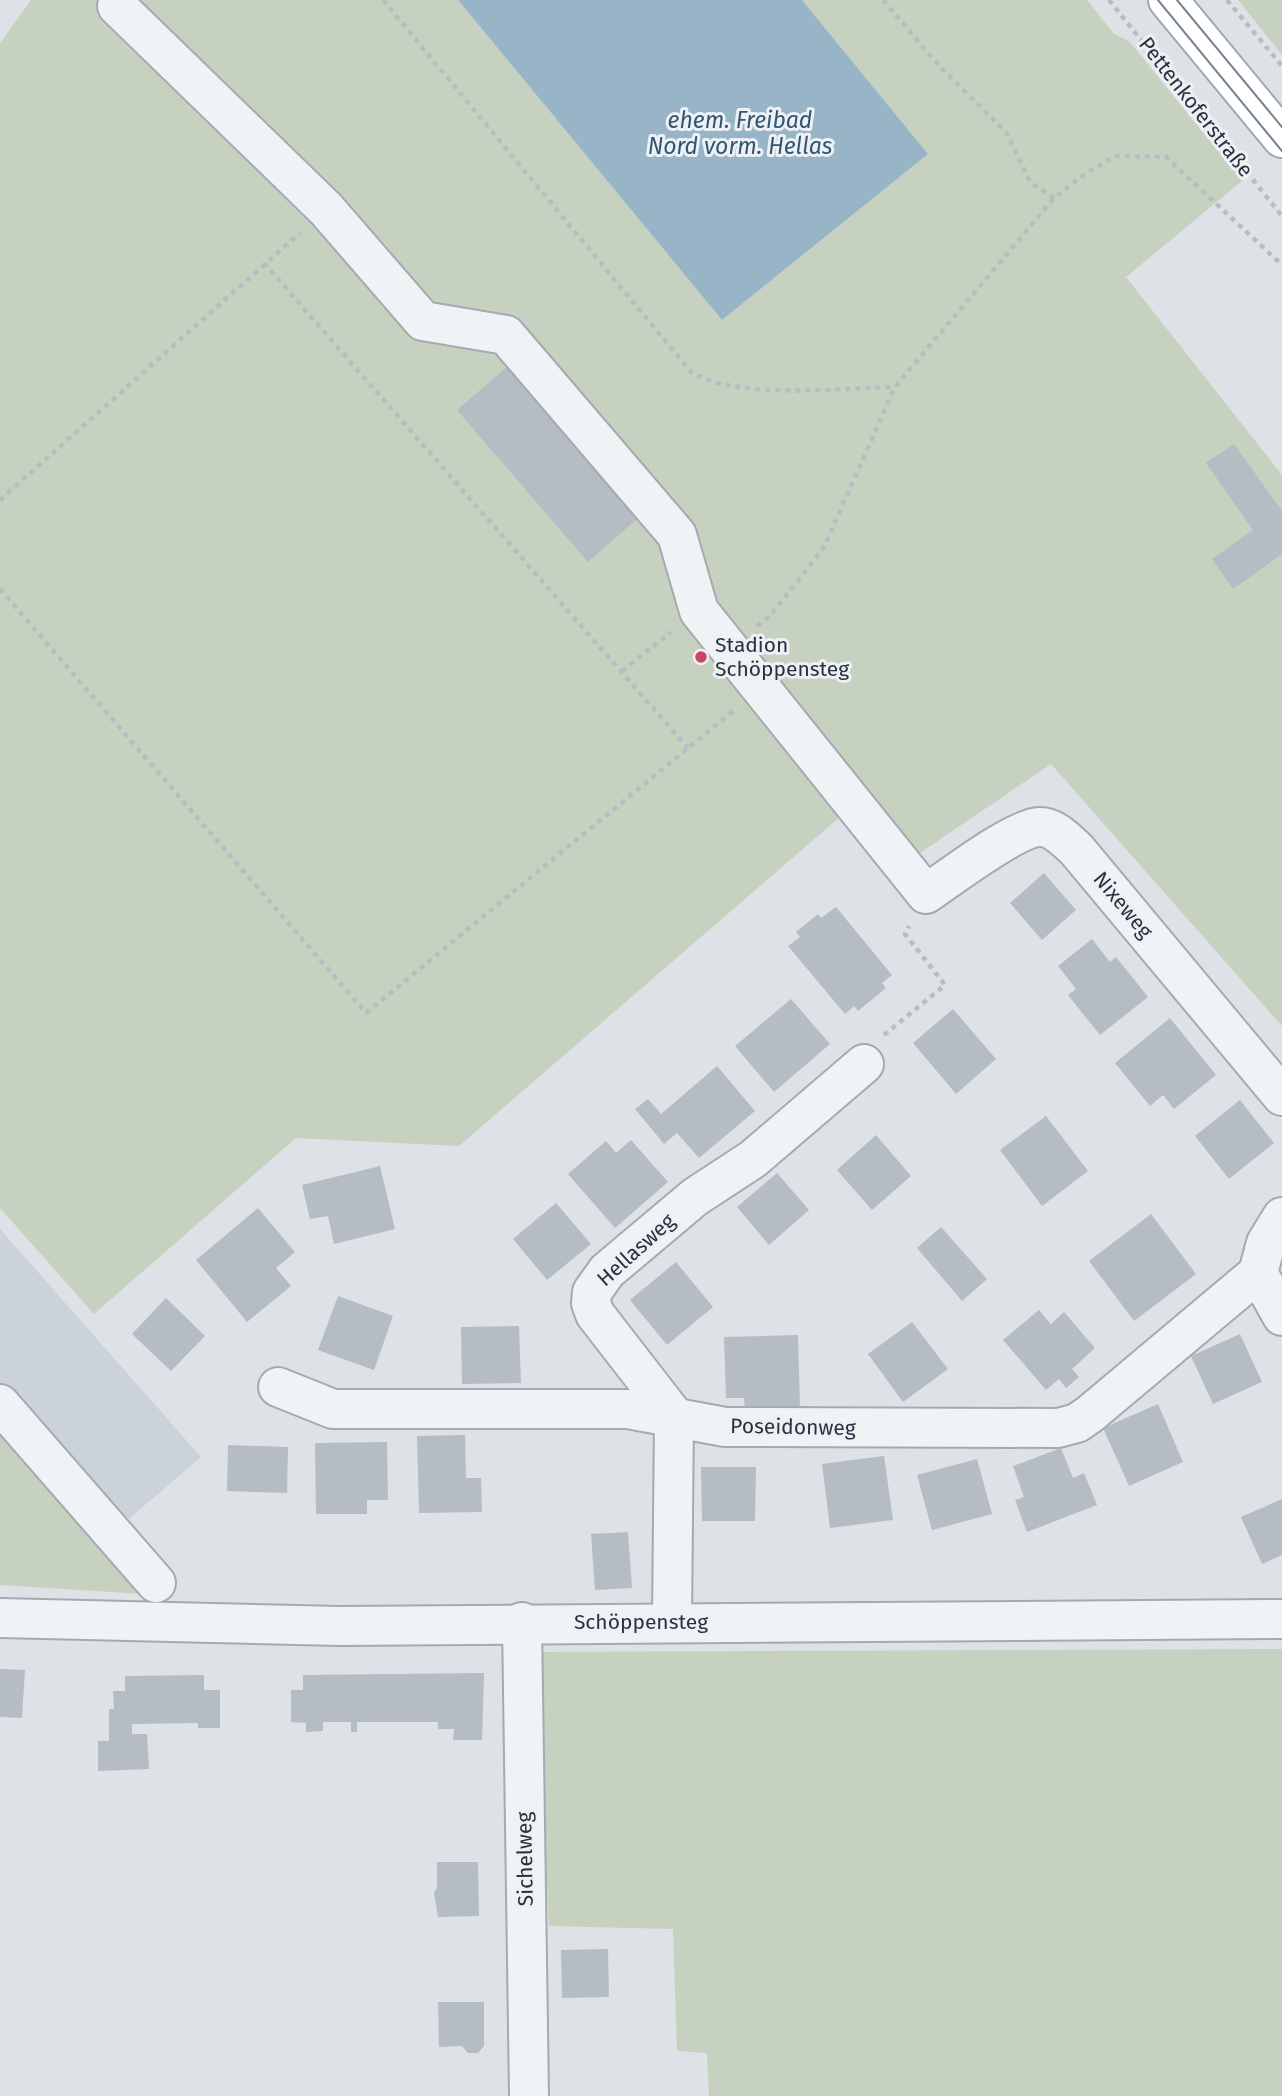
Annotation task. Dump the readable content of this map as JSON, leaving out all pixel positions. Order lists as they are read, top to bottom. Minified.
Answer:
{"streets":{"street":["Nixeweg","Hellasweg","Poseidonweg","Schöppensteg","Sichelweg"],"path":["Pettenkoferstraße"]},"crossings":[["Hellasweg","Poseidonweg"],["Schöppensteg","Sichelweg"]],"water":["ehem. Freibad Nord vorm. Hellas"],"places":["Stadion Schöppensteg"]}
